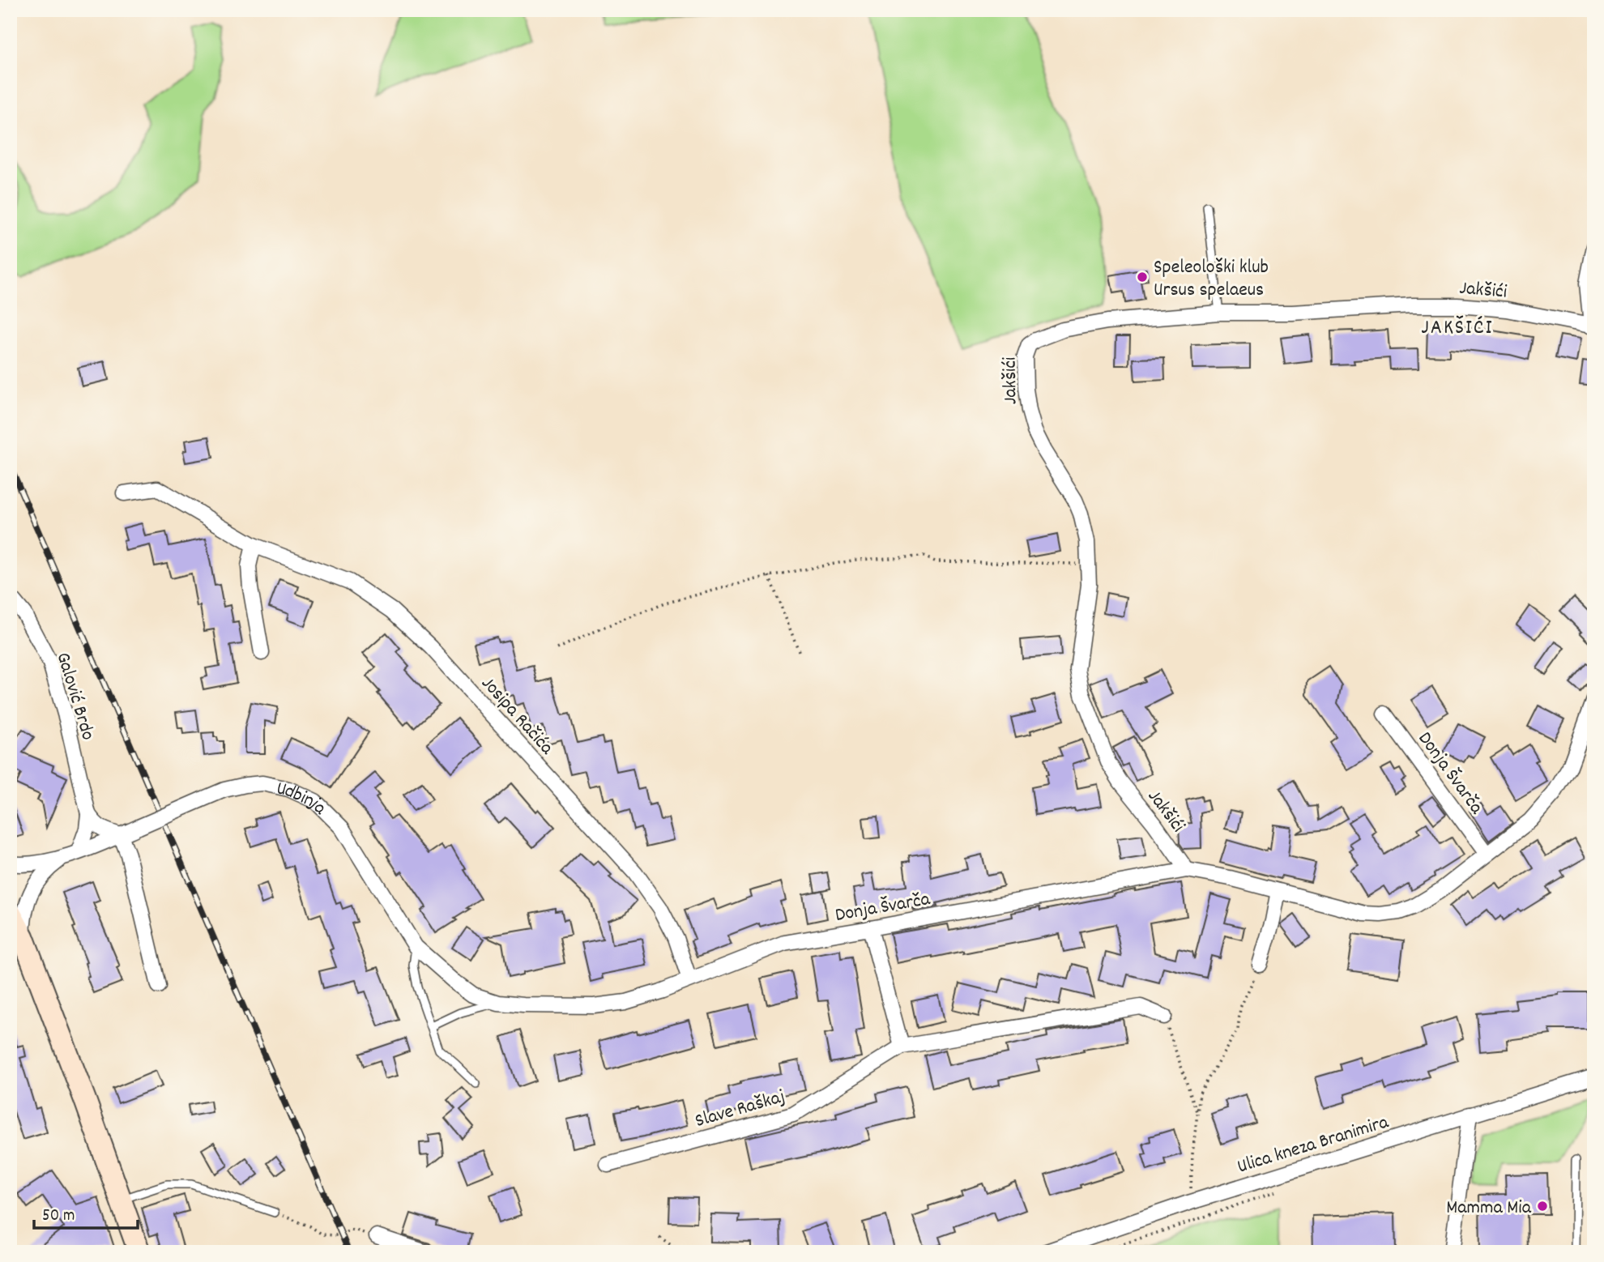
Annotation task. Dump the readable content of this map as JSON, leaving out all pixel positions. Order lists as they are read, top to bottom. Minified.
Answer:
{"streets":{"main road":["Udbinja"],"street":["Jakšići","Galović Brdo","Josipa Račića","Donja Švarča","Slave Raškaj","Ulica kneza Branimira"]},"crossings":[["Jakšići","Donja Švarča"],["Galović Brdo","Udbinja"],["Josipa Račića","Donja Švarča"],["Donja Švarča","Udbinja"]],"districts":["JAKŠIĆI"],"places":["Speleološki klub Ursus spelaeus","Mamma Mia"],"scale_bar":"50 m"}
